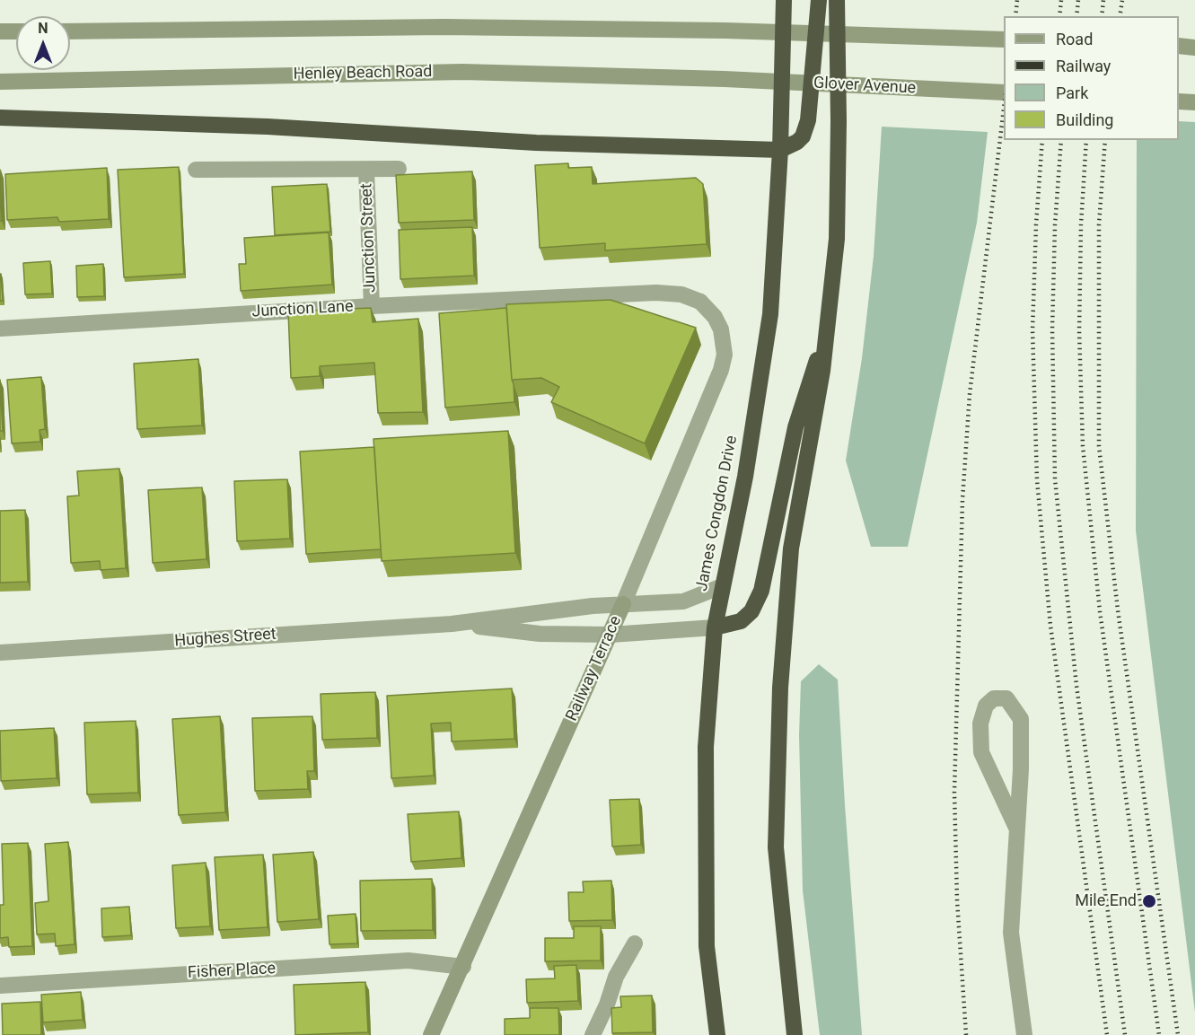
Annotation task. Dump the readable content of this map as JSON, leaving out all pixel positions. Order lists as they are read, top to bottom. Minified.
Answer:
{"streets":{"highway":["James Congdon Drive"],"main road":["Henley Beach Road","Glover Avenue","Railway Terrace"],"street":["Junction Street","Junction Lane","Hughes Street","Fisher Place"]},"crossings":[["Henley Beach Road","Glover Avenue"],["Junction Street","Junction Lane"],["Junction Lane","Railway Terrace"],["James Congdon Drive","Hughes Street"],["Hughes Street","Railway Terrace"],["Railway Terrace","Fisher Place"]],"places":["Mile End"],"legend":["Road","Railway","Park","Building"],"north":"top"}
